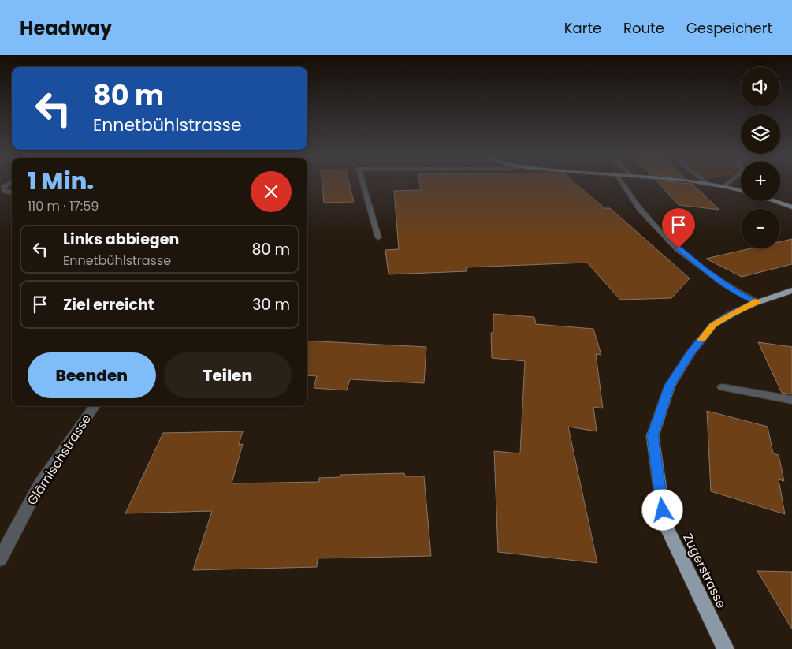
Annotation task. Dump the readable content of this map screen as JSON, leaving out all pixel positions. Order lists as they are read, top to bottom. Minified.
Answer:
{"streets":{"main road":["Zugerstrasse"],"street":["Glärnischstrasse"]},"page":{"header":"Headway","nav":["Karte","Route","Gespeichert"],"map_buttons":["+","−"],"turn":["80 m","Ennetbühlstrasse"],"heading":["1 Min.","110 m · 17:59"],"list":[{"name":"Links abbiegen","note":"Ennetbühlstrasse","value":"80 m"},{"name":"Ziel erreicht","value":"30 m"}],"buttons":["Beenden","Teilen"]}}
